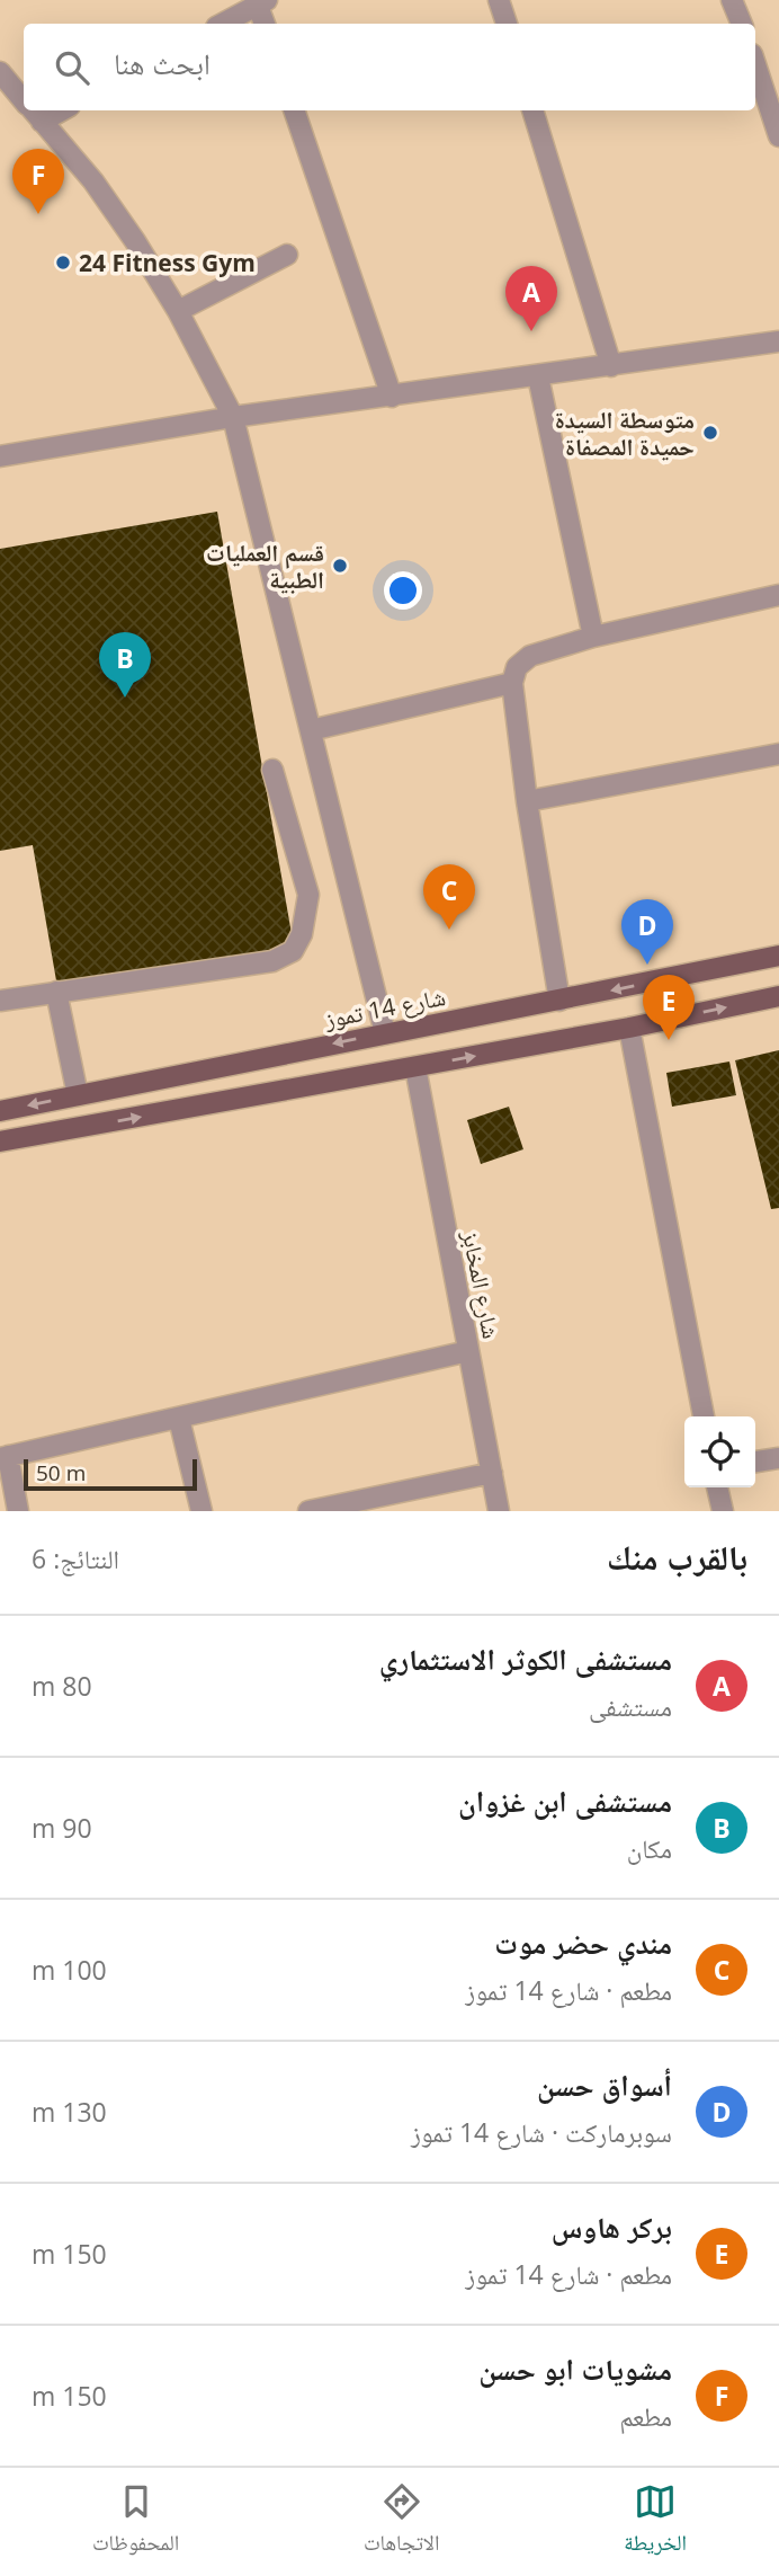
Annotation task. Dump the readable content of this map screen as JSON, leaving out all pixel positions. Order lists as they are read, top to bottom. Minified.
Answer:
{"streets":{"main road":["شارع 14 تموز"],"street":["شارع المخابز"]},"places":["24 Fitness Gym","متوسطة السيدة حميدة المصفاة","قسم العمليات الطبية"],"scale_bar":"50 m","page":{"search":"ابحث هنا","pins":["F","A","B","C","D","E"],"scale":"50 m","heading":["بالقرب منك","النتائج: 6"],"list":[{"mark":"A","name":"مستشفى الكوثر الاستثماري","note":"مستشفى","value":"80 m"},{"mark":"B","name":"مستشفى ابن غزوان","note":"مكان","value":"90 m"},{"mark":"C","name":"مندي حضر موت","note":"مطعم · شارع 14 تموز","value":"100 m"},{"mark":"D","name":"أسواق حسن","note":"سوبرماركت · شارع 14 تموز","value":"130 m"},{"mark":"E","name":"بركر هاوس","note":"مطعم · شارع 14 تموز","value":"150 m"},{"mark":"F","name":"مشويات ابو حسن","note":"مطعم","value":"150 m"}],"nav":["الخريطة","الاتجاهات","المحفوظات"]}}
